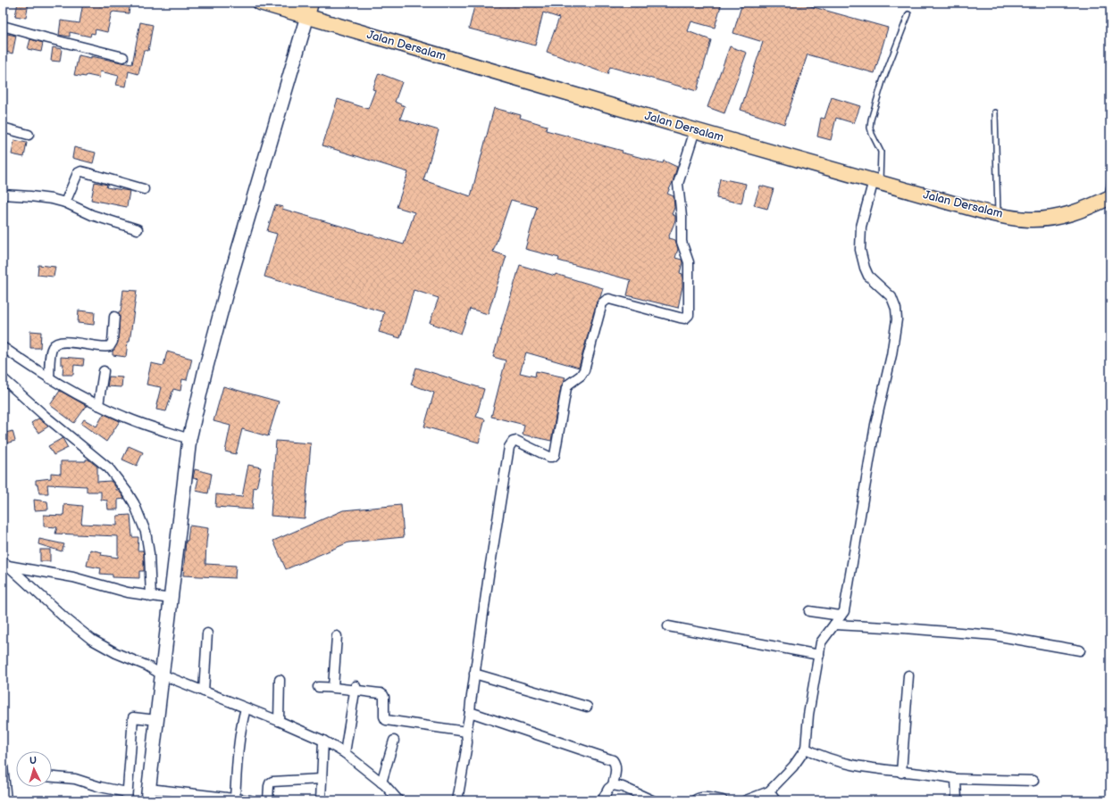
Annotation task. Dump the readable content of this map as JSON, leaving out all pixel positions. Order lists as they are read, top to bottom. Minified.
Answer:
{"streets":{"main road":["Jalan Dersalam"]},"north":"top"}
